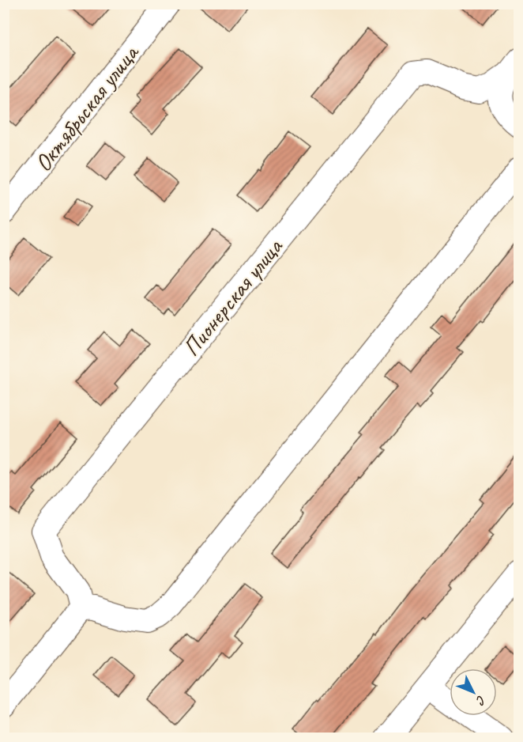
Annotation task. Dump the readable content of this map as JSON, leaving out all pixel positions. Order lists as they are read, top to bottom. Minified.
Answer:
{"streets":{"street":["Октябрьская улица","Пионерская улица"]},"north":"bottom right"}
